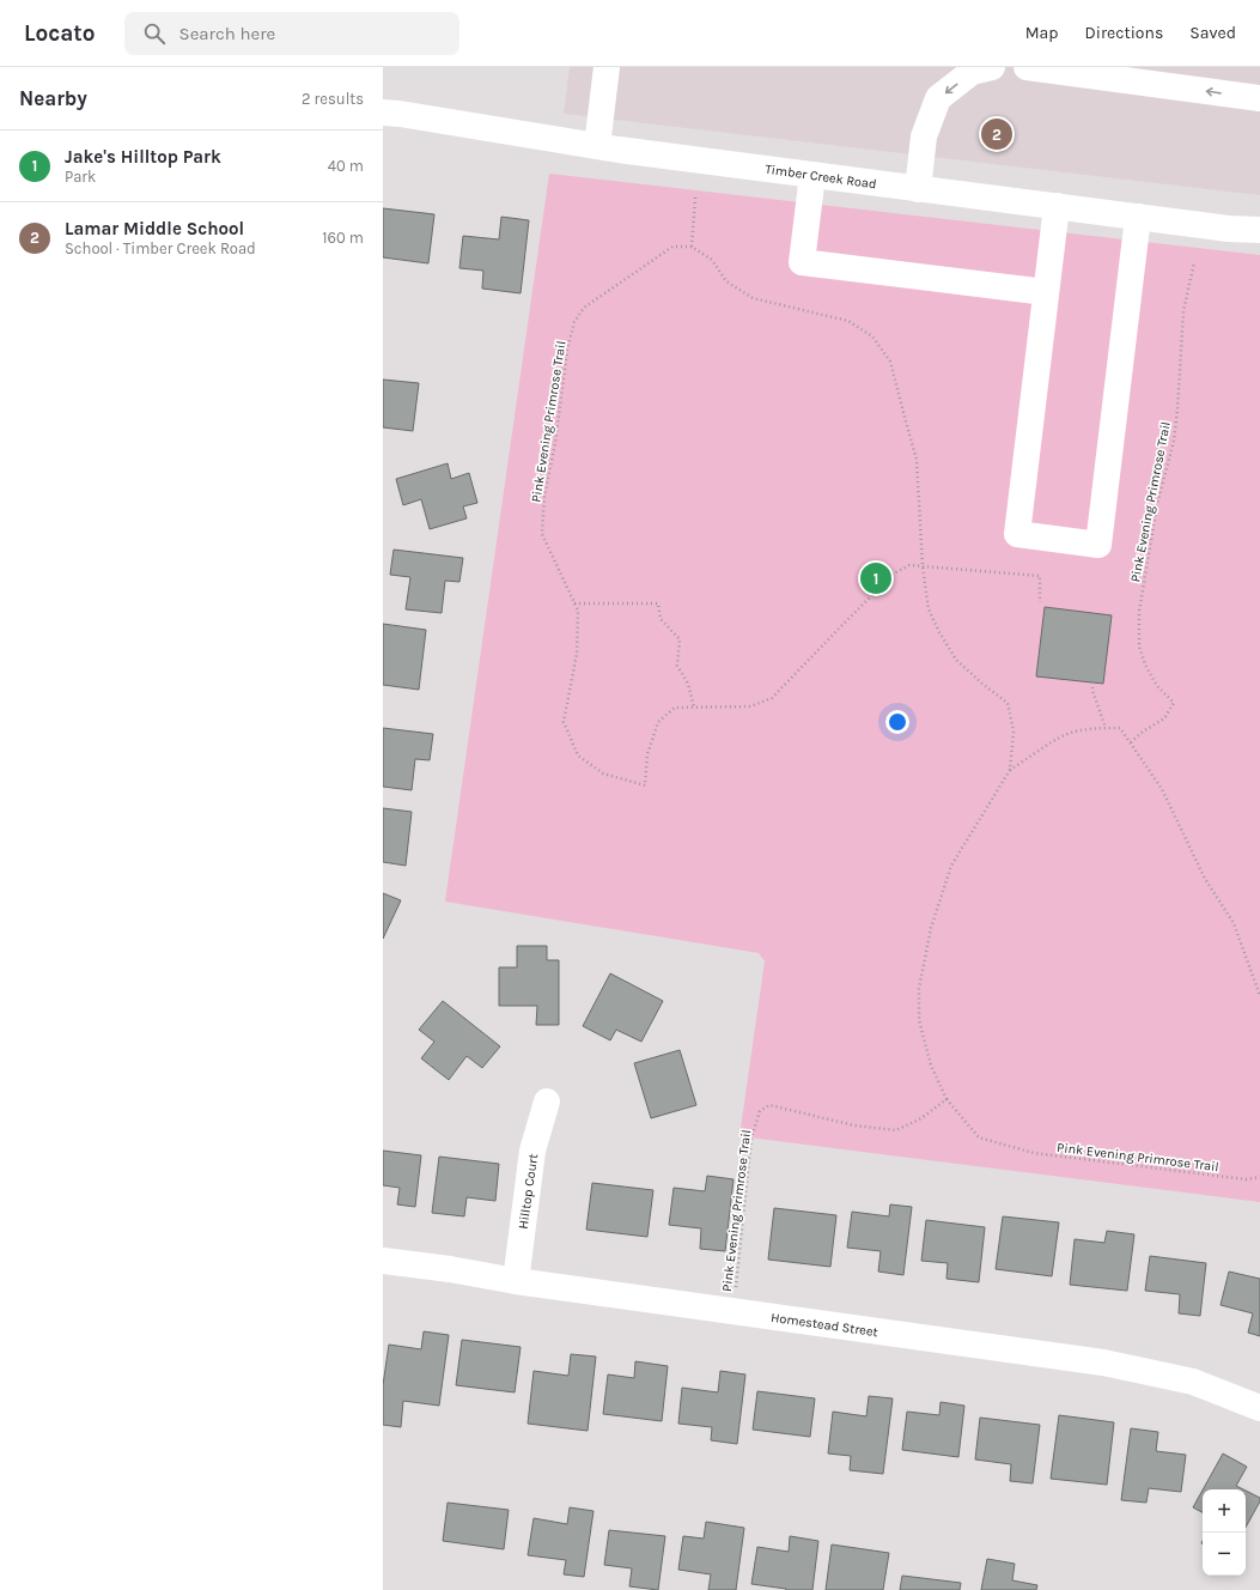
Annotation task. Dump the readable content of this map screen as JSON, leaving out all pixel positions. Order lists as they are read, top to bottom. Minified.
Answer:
{"streets":{"street":["Timber Creek Road","Hilltop Court","Homestead Street"],"path":["Pink Evening Primrose Trail"]},"crossings":[["Pink Evening Primrose Trail","Homestead Street"],["Hilltop Court","Homestead Street"]],"page":{"header":"Locato","search":"Search here","nav":["Map","Directions","Saved"],"heading":["Nearby","2 results"],"pins":["2","1"],"list":[{"mark":"1","name":"Jake's Hilltop Park","note":"Park","value":"40 m"},{"mark":"2","name":"Lamar Middle School","note":"School · Timber Creek Road","value":"160 m"}],"map_buttons":["+","−"]}}
